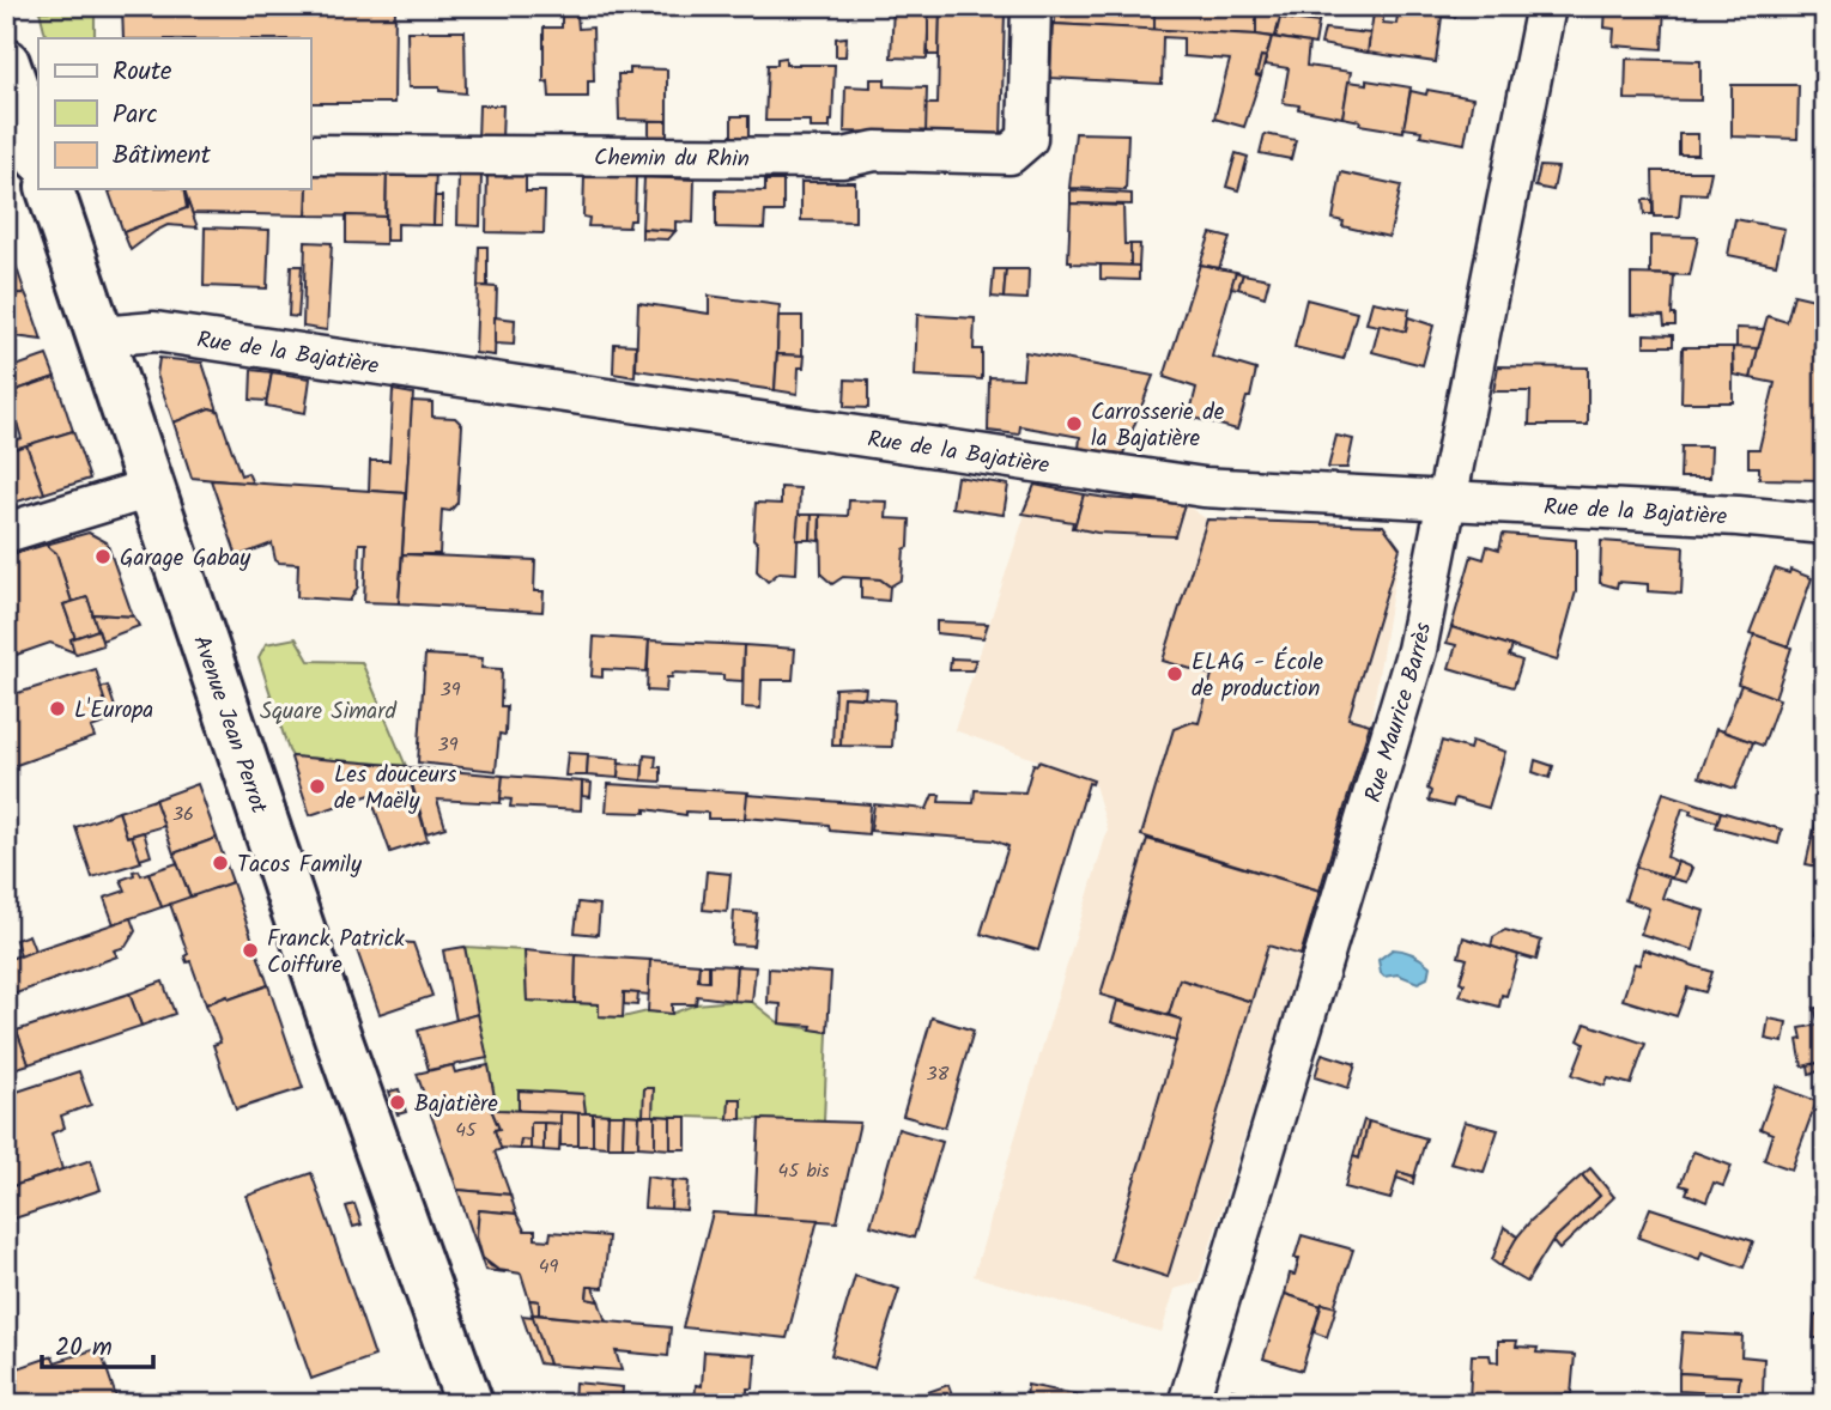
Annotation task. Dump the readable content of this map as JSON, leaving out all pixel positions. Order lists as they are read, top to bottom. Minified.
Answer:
{"streets":{"main road":["Avenue Jean Perrot"],"street":["Chemin du Rhin","Rue de la Bajatière","Rue Maurice Barrès"]},"crossings":[["Rue de la Bajatière","Rue Maurice Barrès"],["Rue de la Bajatière","Avenue Jean Perrot"]],"parks":["Square Simard"],"places":["Carrosserie de la Bajatière","Garage Gabay","ELAG - École de production","L'Europa","Les douceurs de Maëly","Tacos Family","Franck Patrick Coiffure","Bajatière"],"house_numbers":["39","39","36","38","45","45 bis","49"],"legend":["Route","Parc","Bâtiment"],"scale_bar":"20 m"}
